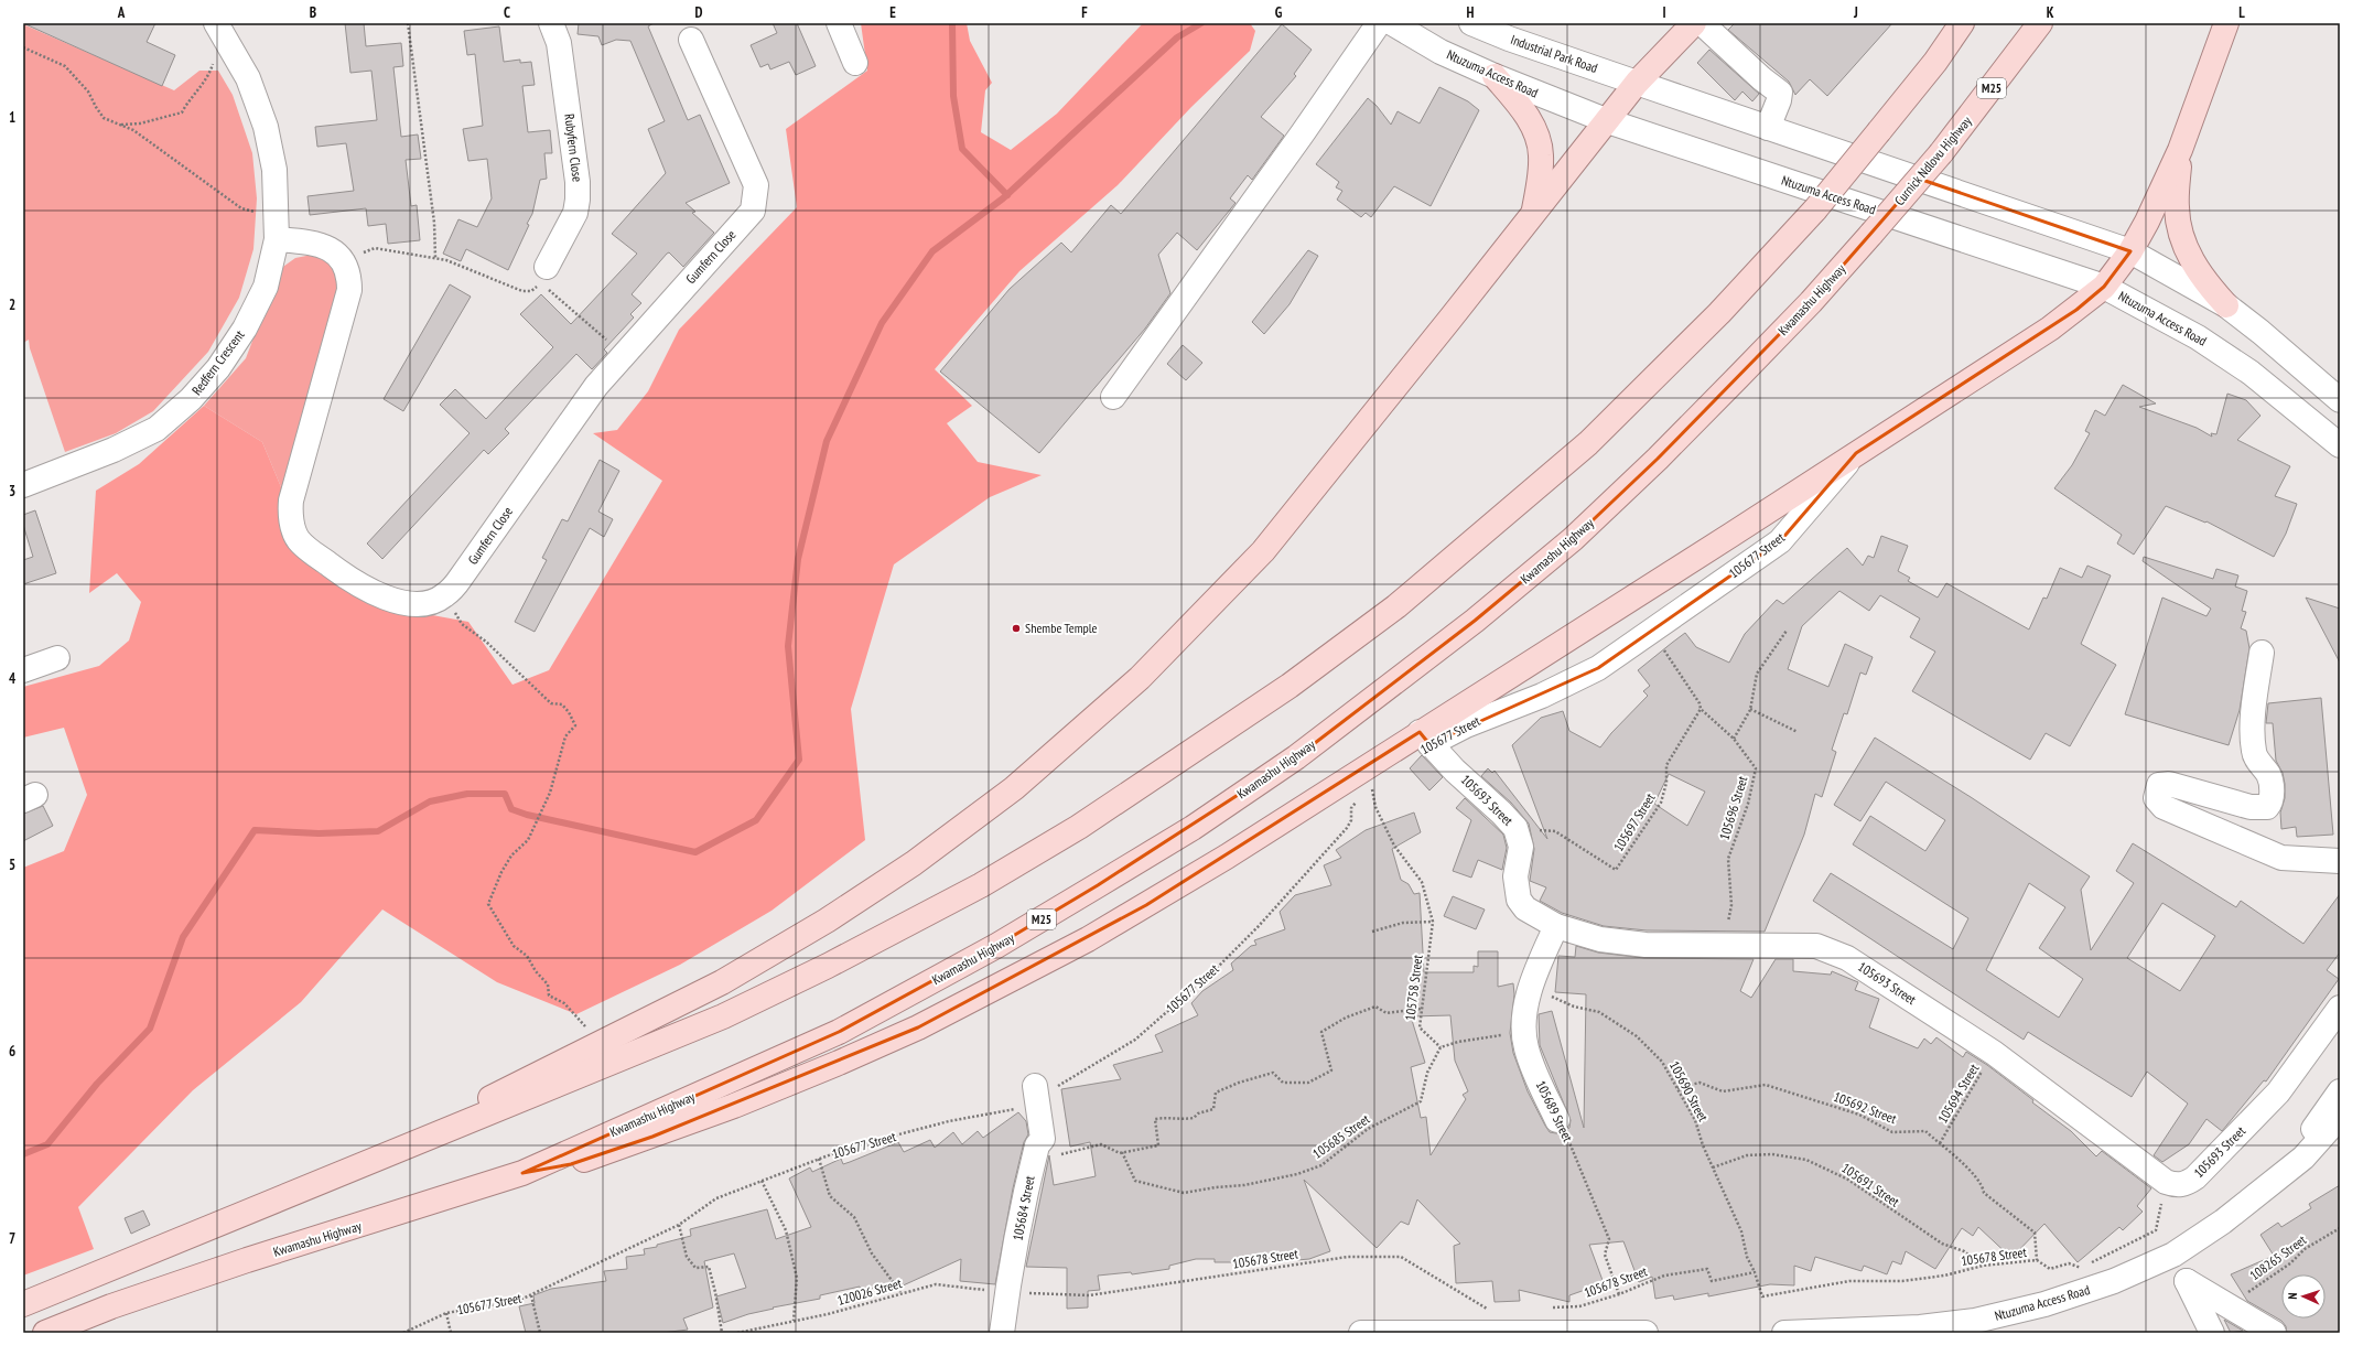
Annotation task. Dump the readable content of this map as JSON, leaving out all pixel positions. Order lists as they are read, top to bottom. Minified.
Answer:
{"streets":{"main road":["M25","Curnick Ndlovu Highway","Kwamashu Highway"],"street":["Industrial Park Road","Ntuzuma Access Road","Rubyfern Close","Gumfern Close","Redfern Crescent","105677 Street","105693 Street","105689 Street","105684 Street"],"path":["105696 Street","105697 Street","105758 Street","105690 Street","105694 Street","105692 Street","105685 Street","105691 Street","105678 Street","108265 Street","120026 Street"]},"crossings":[["Curnick Ndlovu Highway","Kwamashu Highway"],["105677 Street","105693 Street"],["105677 Street","105696 Street"],["105677 Street","105684 Street"],["105693 Street","105696 Street"],["105693 Street","105697 Street"],["105693 Street","105694 Street"],["105693 Street","105689 Street"],["105693 Street","105678 Street"],["105696 Street","105697 Street"],["105758 Street","105685 Street"],["105690 Street","105692 Street"],["105690 Street","105689 Street"],["105690 Street","105691 Street"],["105690 Street","105678 Street"],["105694 Street","105692 Street"],["105692 Street","105678 Street"],["105689 Street","105678 Street"],["105691 Street","105678 Street"],["105684 Street","105678 Street"],["105684 Street","120026 Street"],["105678 Street","120026 Street"]],"places":["Shembe Temple"],"north":"left","grid":{"columns":["A","B","C","D","E","F","G","H","I","J","K","L"],"rows":["1","2","3","4","5","6","7"]}}
